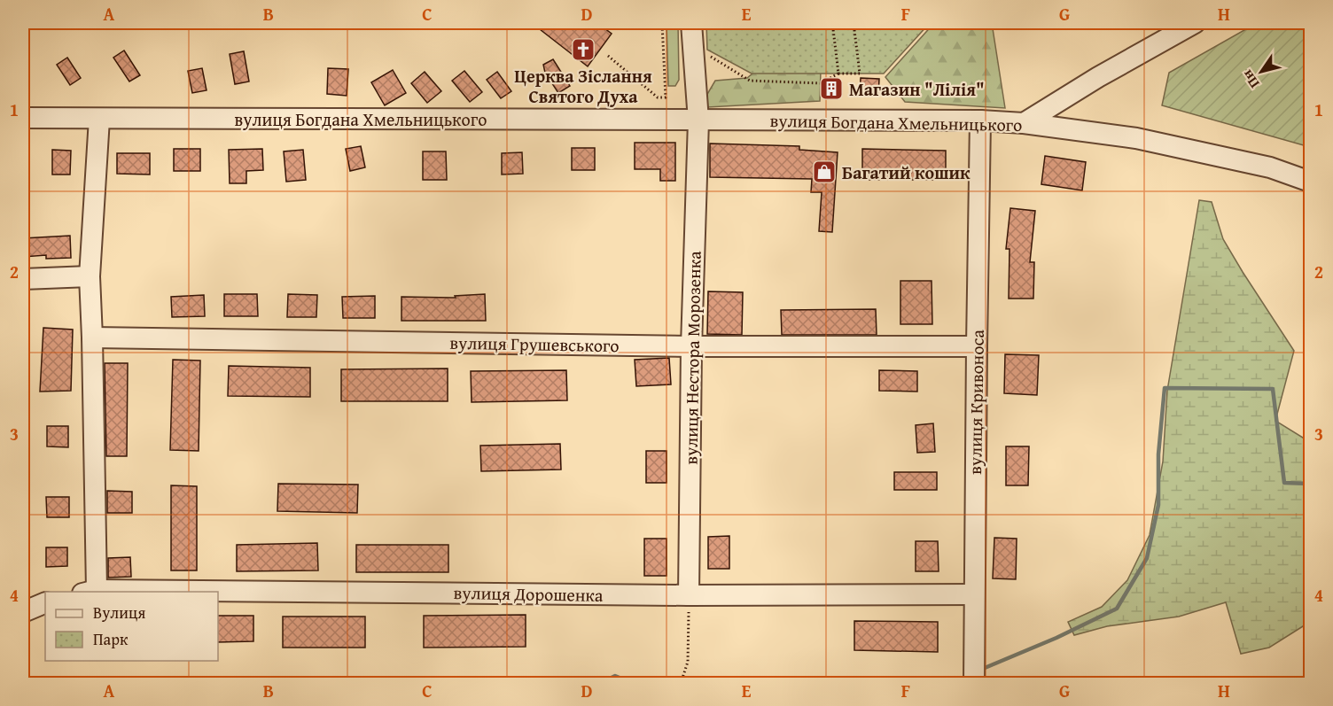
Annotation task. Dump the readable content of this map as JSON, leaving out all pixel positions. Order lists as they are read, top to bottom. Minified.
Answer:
{"streets":{"street":["вулиця Богдана Хмельницького","вулиця Грушевського","вулиця Нестора Морозенка","вулиця Кривоноса","вулиця Дорошенка"]},"crossings":[["вулиця Богдана Хмельницького","вулиця Нестора Морозенка"],["вулиця Богдана Хмельницького","вулиця Кривоноса"],["вулиця Грушевського","вулиця Нестора Морозенка"],["вулиця Грушевського","вулиця Кривоноса"],["вулиця Нестора Морозенка","вулиця Дорошенка"],["вулиця Кривоноса","вулиця Дорошенка"]],"places":{"church":["Церква Зіслання Святого Духа"],"building":["Магазин \"Лілія\""],"shop":["Багатий кошик"]},"legend":["Вулиця","Парк"],"north":"bottom left","grid":{"columns":["A","B","C","D","E","F","G","H"],"rows":["1","2","3","4"]}}
